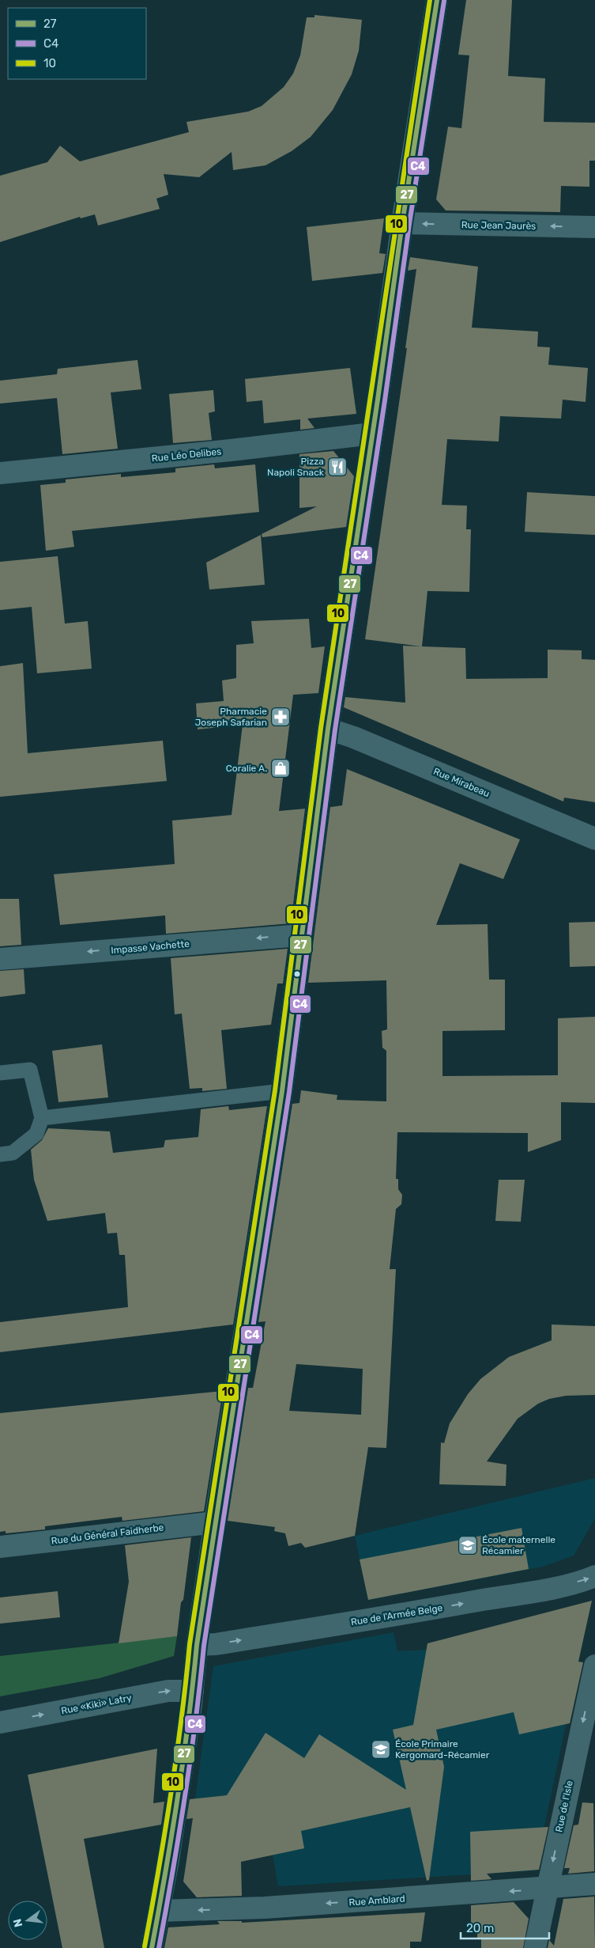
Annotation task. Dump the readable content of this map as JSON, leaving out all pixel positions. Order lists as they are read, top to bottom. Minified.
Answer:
{"streets":{"street":["Rue Jean Jaurès","Rue Léo Delibes","Rue Mirabeau","Impasse Vachette","Rue du Général Faidherbe","Rue de l'Armée Belge","Rue «Kiki» Latry","Rue de l'Isle","Rue Amblard"]},"crossings":[["Rue de l'Isle","Rue Amblard"]],"one_way":["Rue Jean Jaurès","Impasse Vachette","Rue de l'Armée Belge","Rue «Kiki» Latry","Rue de l'Isle","Rue Amblard"],"places":{"restaurant":["Pizza Napoli Snack"],"pharmacy":["Pharmacie Joseph Safarian"],"shop":["Coralie A."],"school or university":["École maternelle Récamier","École Primaire Kergomard-Récamier"]},"lines":["transit line 27","transit line 10","transit line C4"],"legend":["27","C4","10"],"scale_bar":"20 m","north":"left"}
